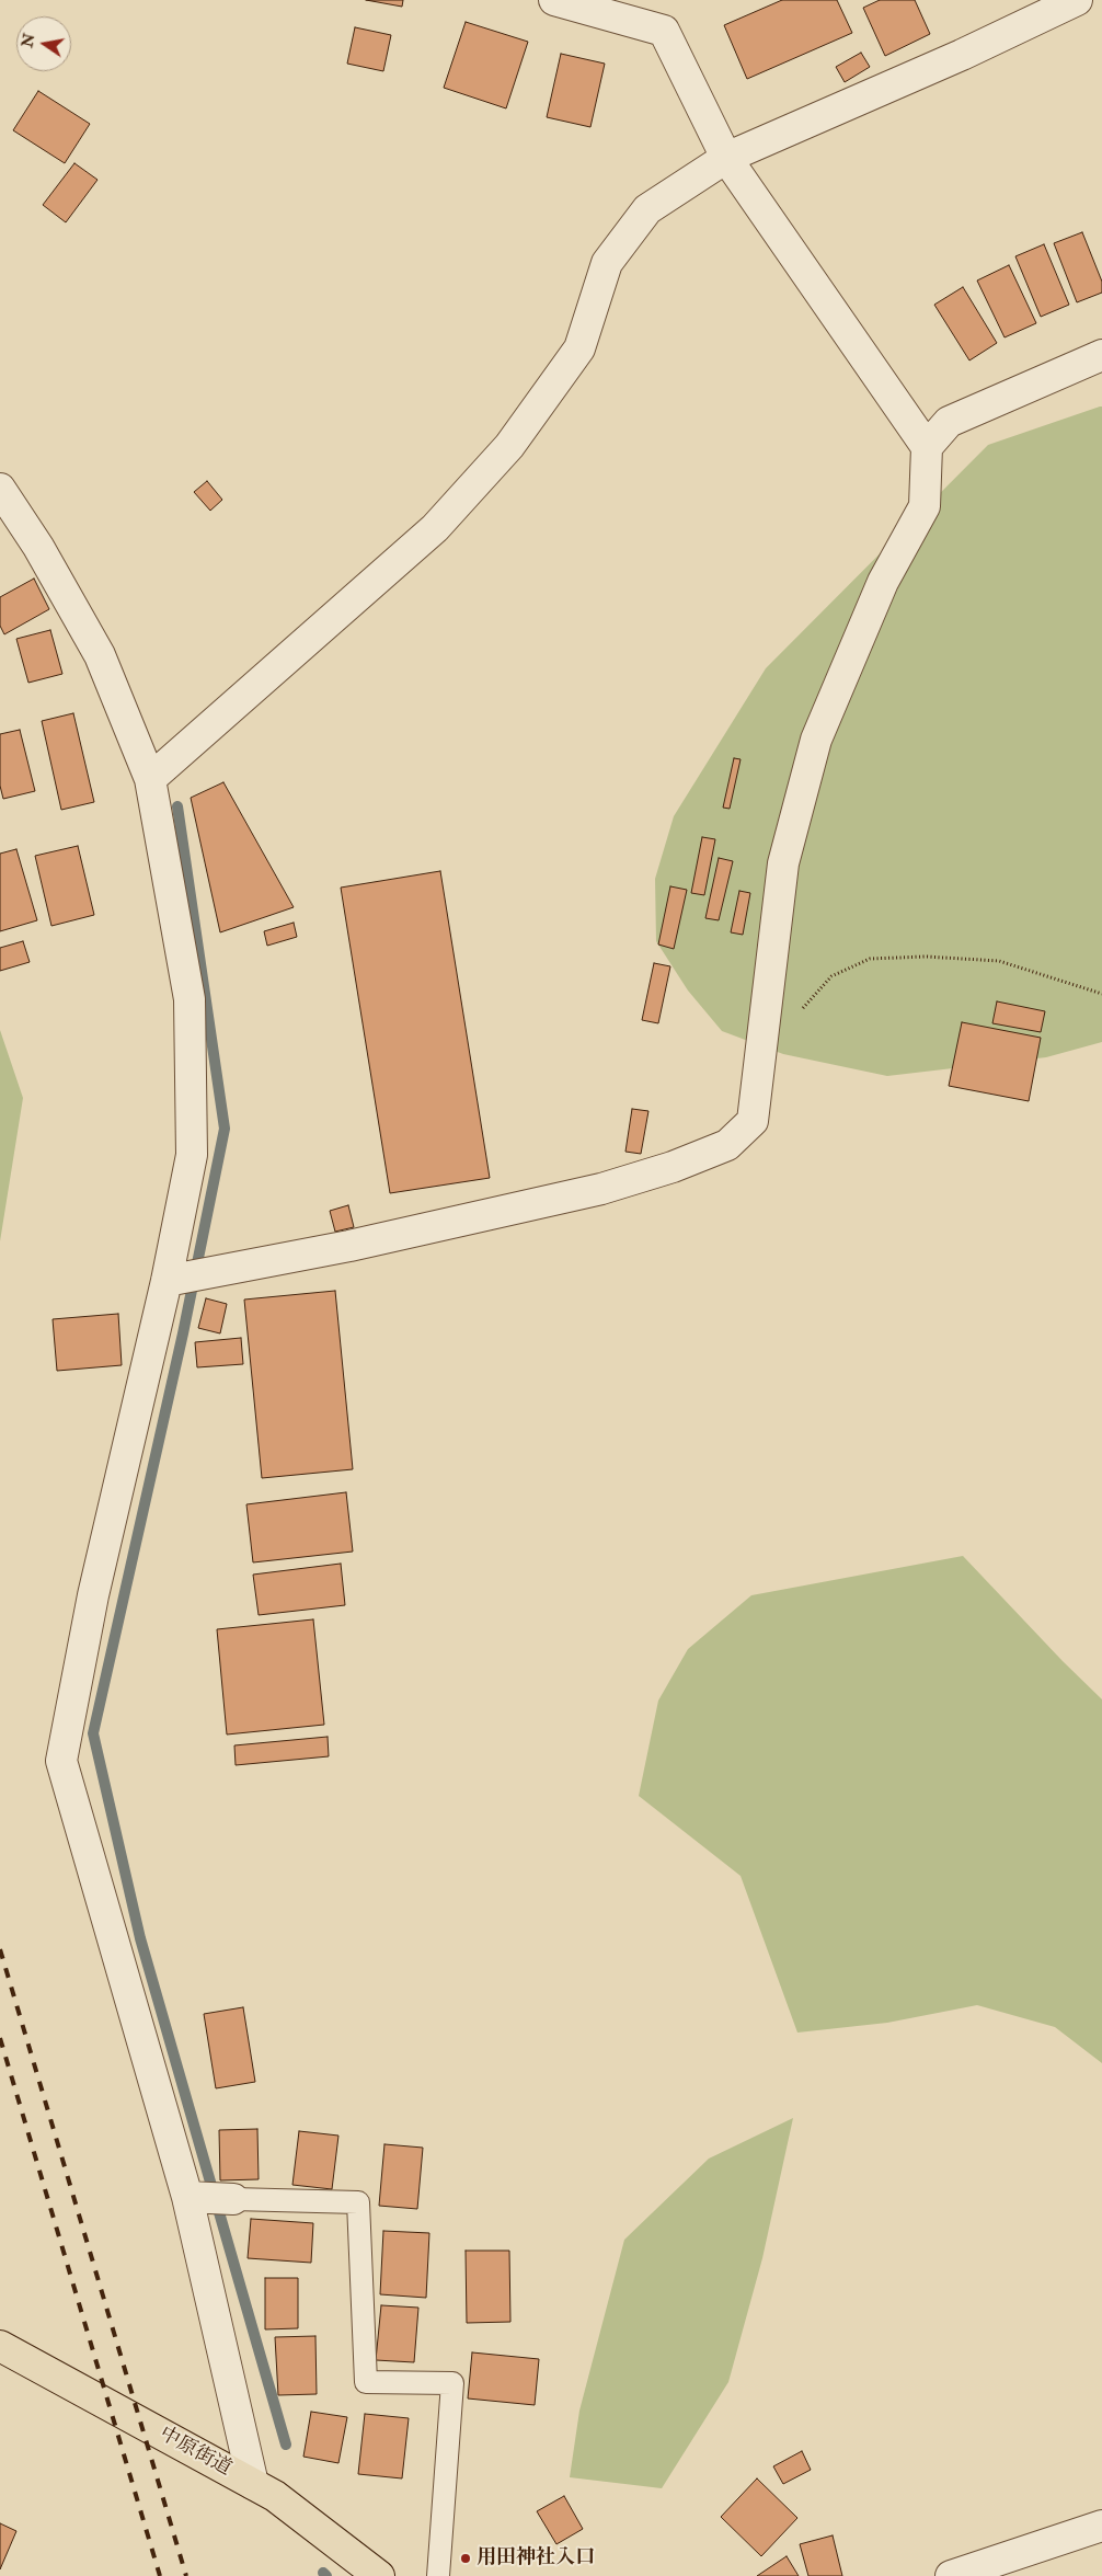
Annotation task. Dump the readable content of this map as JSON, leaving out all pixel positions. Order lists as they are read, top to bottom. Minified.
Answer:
{"streets":{"main road":["中原街道"]},"places":["用田神社入口"],"north":"left"}
